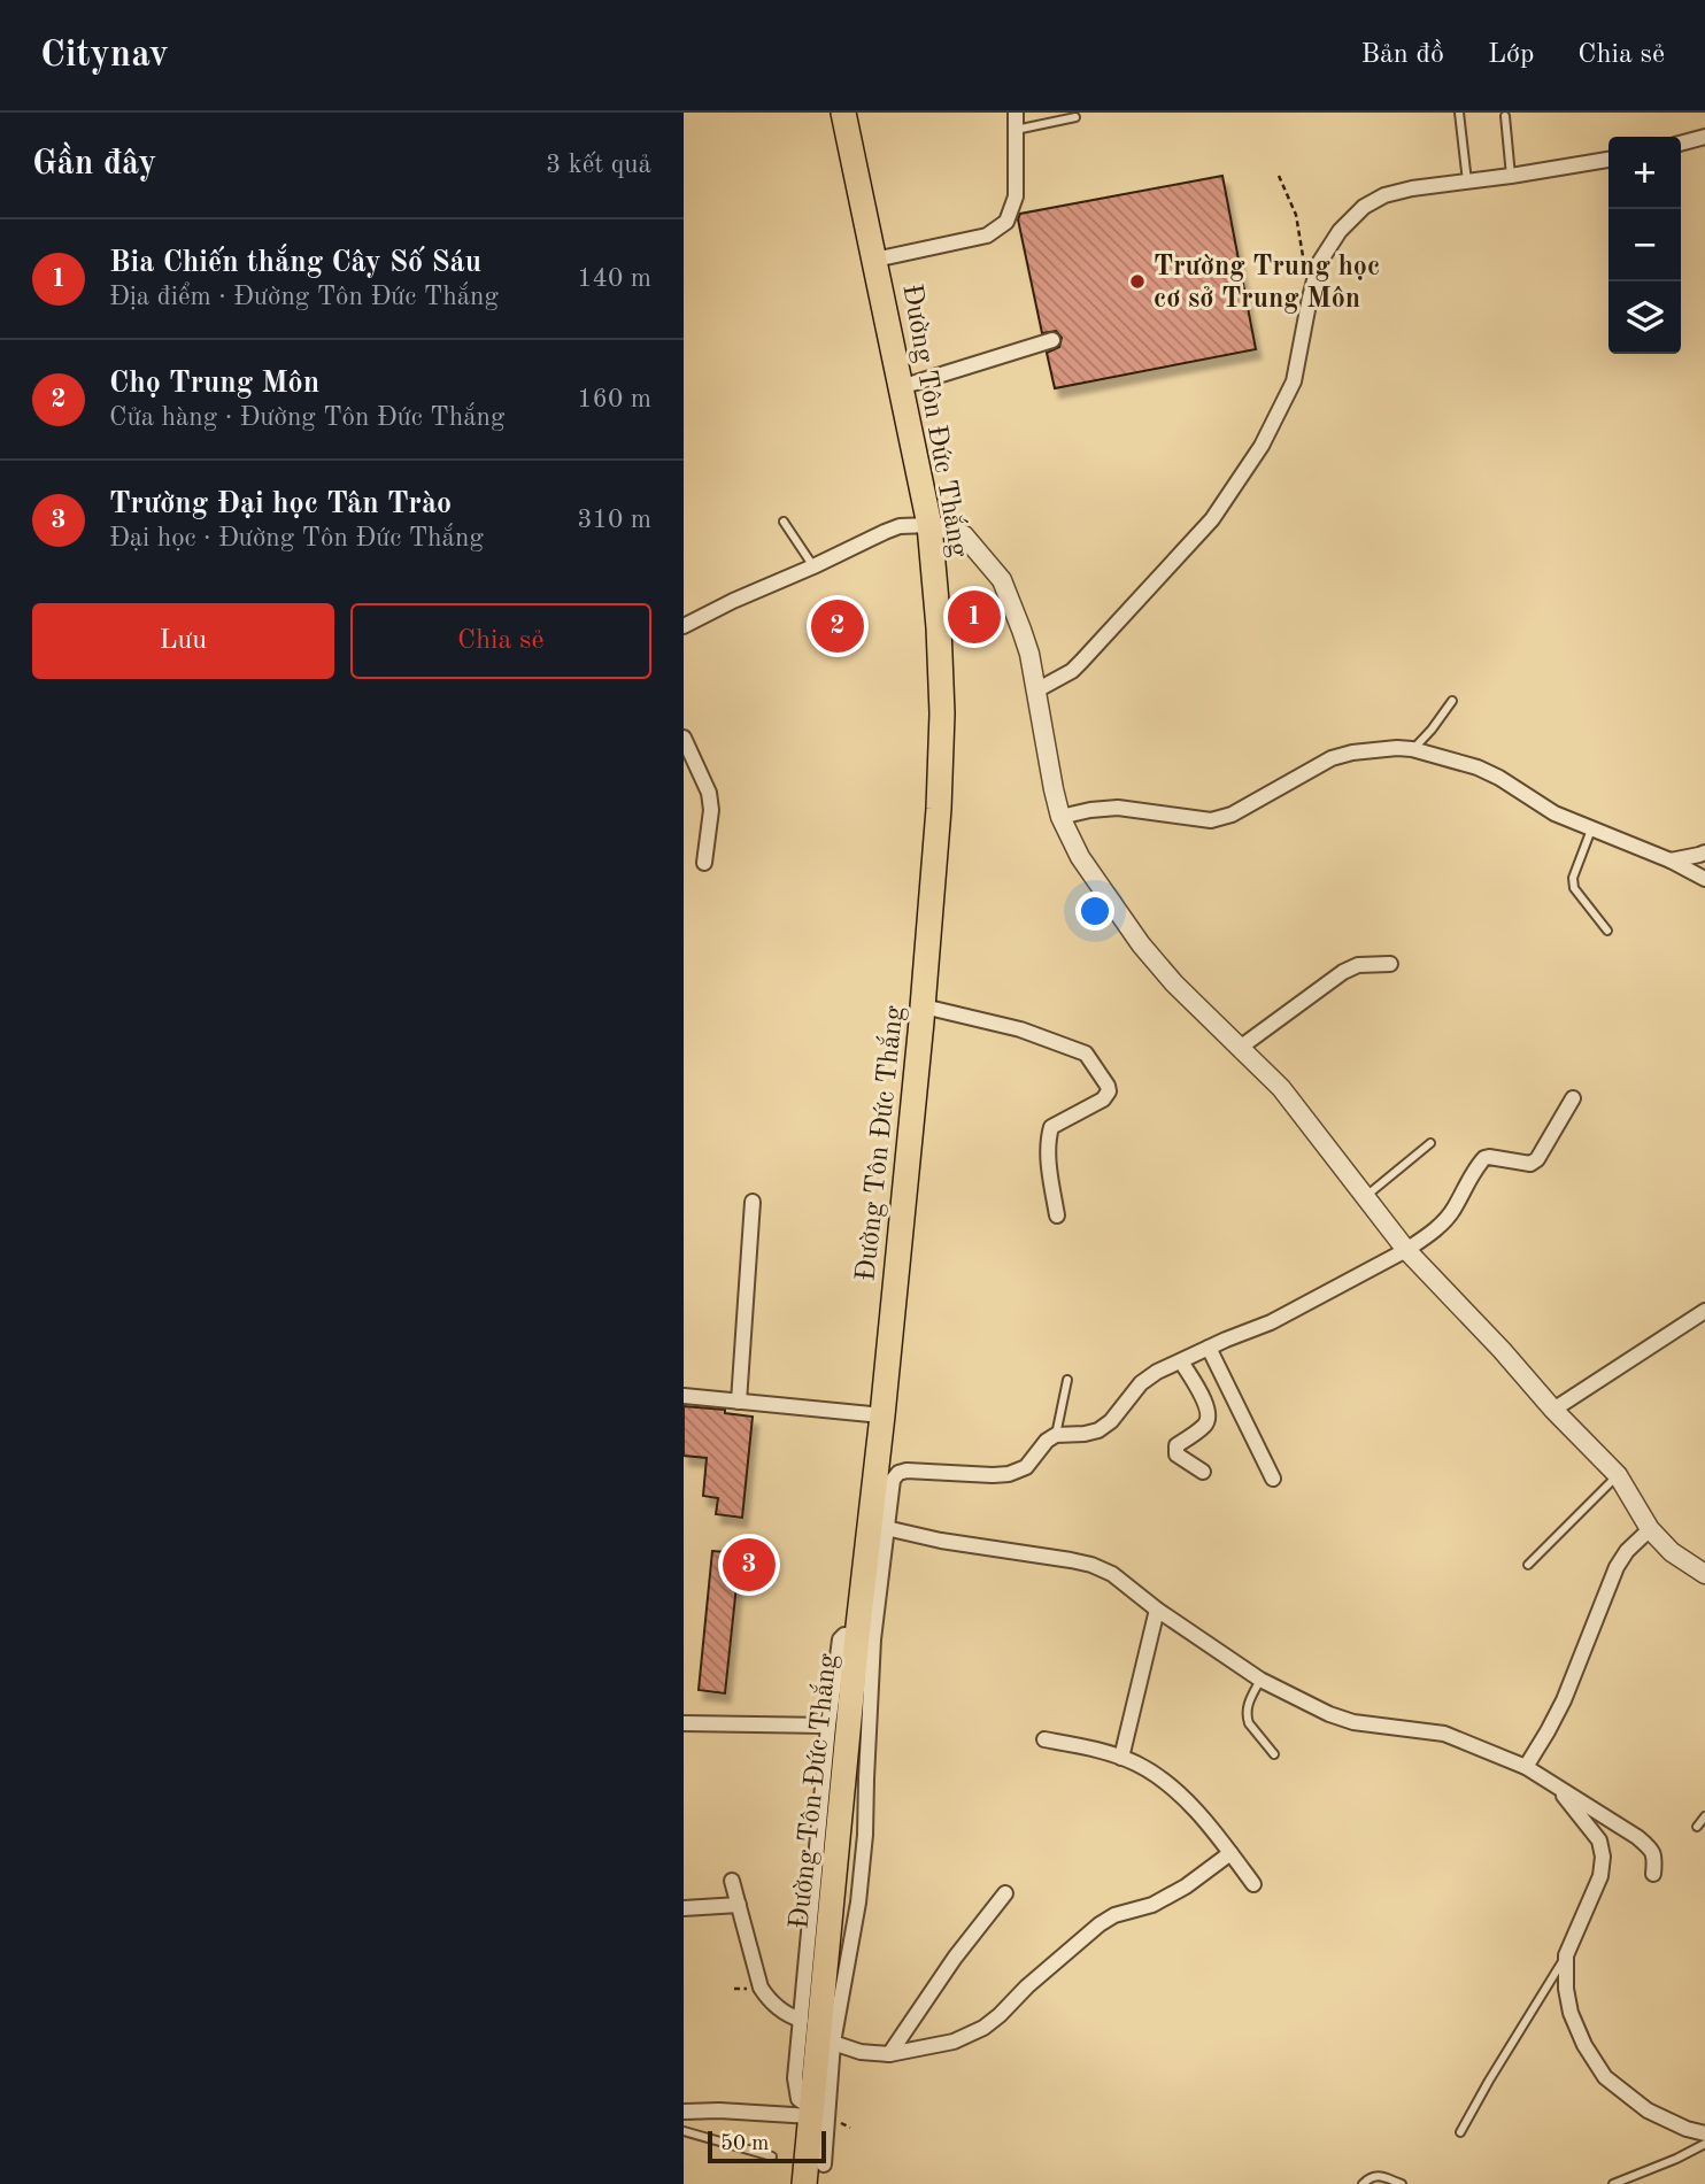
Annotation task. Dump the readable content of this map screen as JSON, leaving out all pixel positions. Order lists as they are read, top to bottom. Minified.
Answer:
{"streets":{"highway":["Đường Tôn Đức Thắng"]},"places":["Trường Trung học cơ sở Trung Môn"],"scale_bar":"50 m","page":{"header":"Citynav","nav":["Bản đồ","Lớp","Chia sẻ"],"heading":["Gần đây","3 kết quả"],"map_buttons":["+","−"],"list":[{"mark":"1","name":"Bia Chiến thắng Cây Số Sáu","note":"Địa điểm · Đường Tôn Đức Thắng","value":"140 m"},{"mark":"2","name":"Chọ Trung Môn","note":"Cửa hàng · Đường Tôn Đức Thắng","value":"160 m"},{"mark":"3","name":"Trường Đại học Tân Trào","note":"Đại học · Đường Tôn Đức Thắng","value":"310 m"}],"buttons":["Lưu","Chia sẻ"],"pins":["1","2","3"],"scale":"50 m"}}
